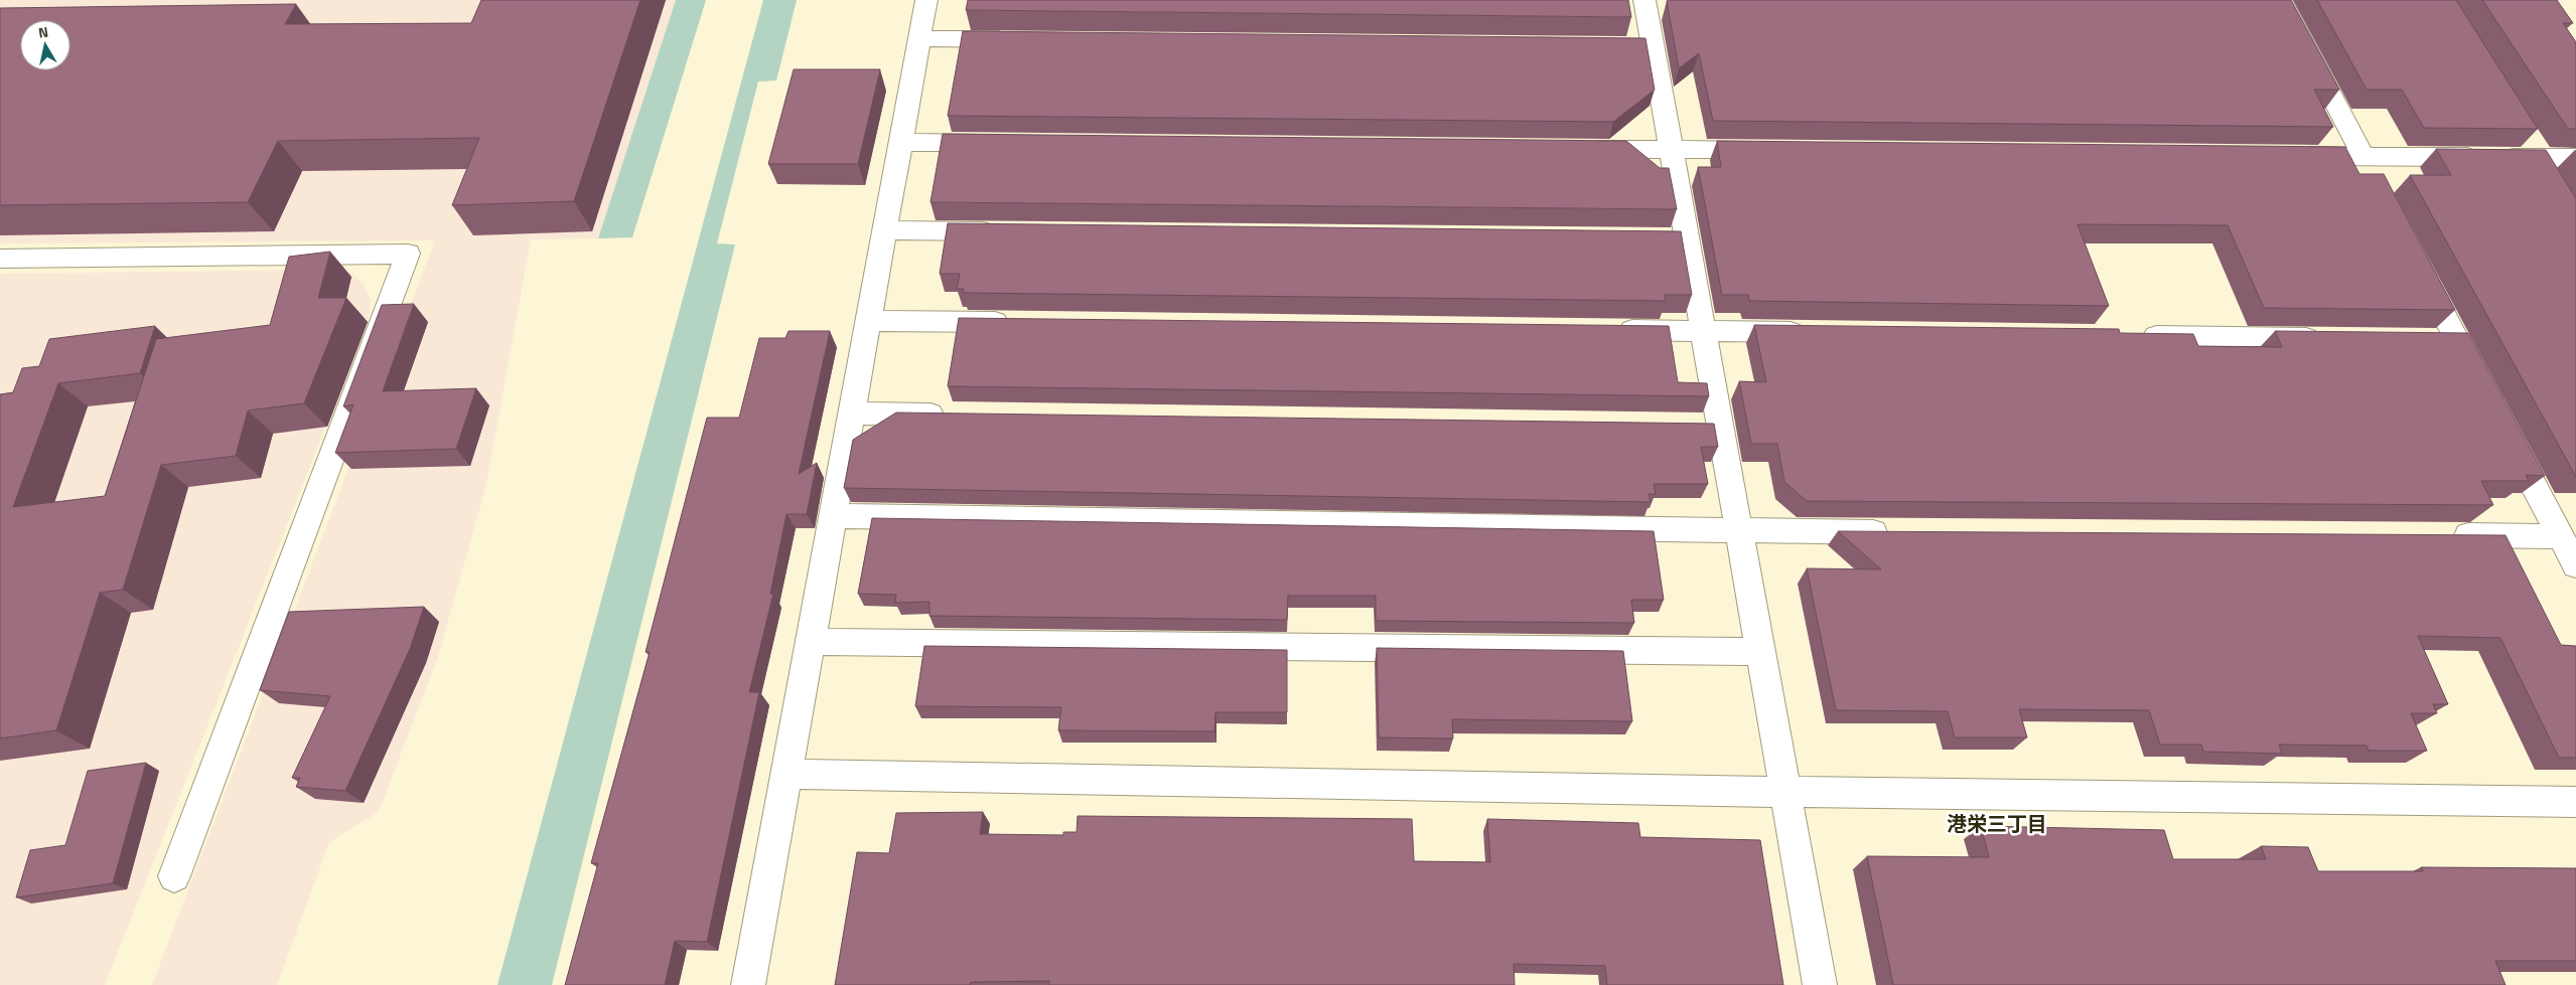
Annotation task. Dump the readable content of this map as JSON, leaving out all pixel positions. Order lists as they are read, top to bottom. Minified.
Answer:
{"districts":["港栄三丁目"],"north":"top"}
